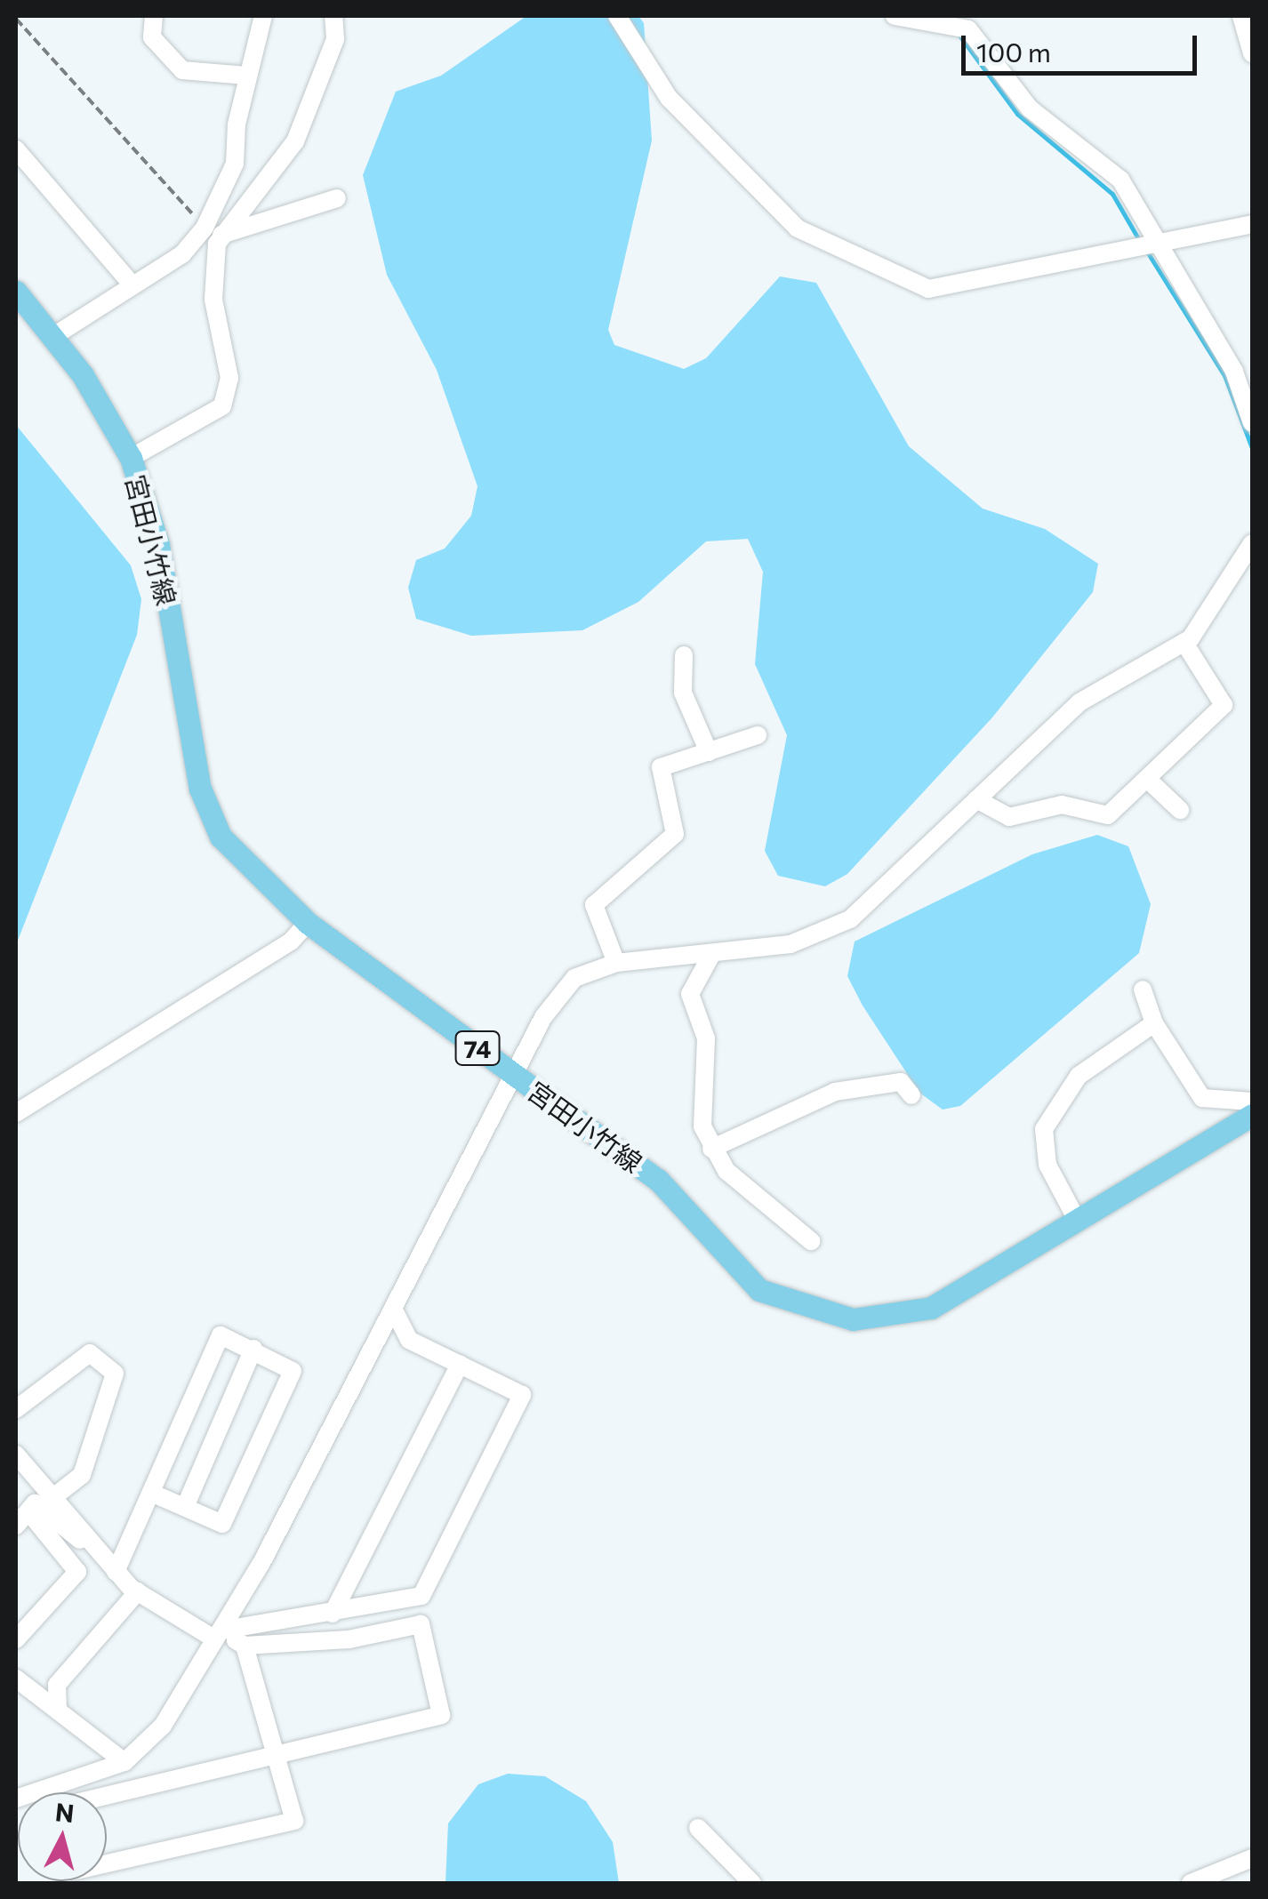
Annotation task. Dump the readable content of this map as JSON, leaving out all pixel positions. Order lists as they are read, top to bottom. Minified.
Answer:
{"streets":{"main road":["宮田小竹線","74"]},"scale_bar":"100 m","north":"top"}
